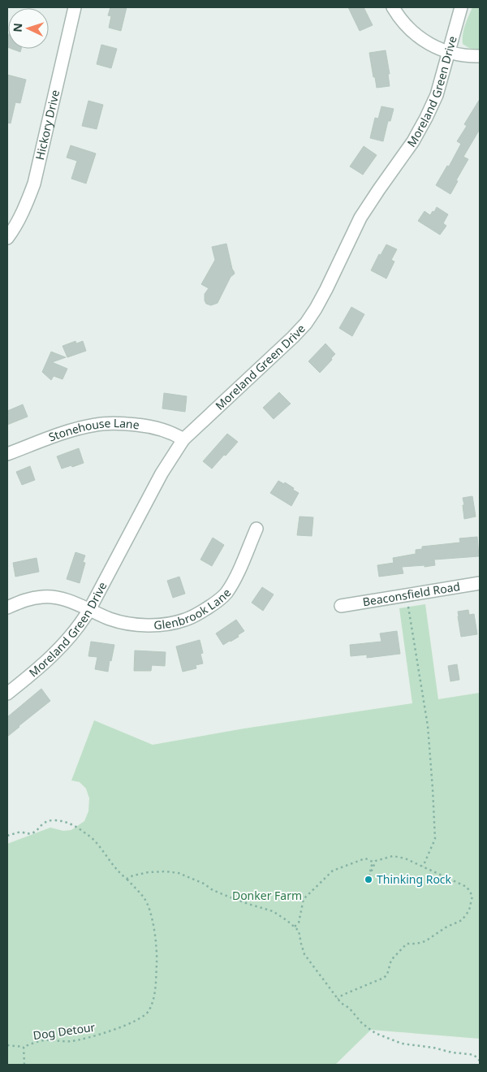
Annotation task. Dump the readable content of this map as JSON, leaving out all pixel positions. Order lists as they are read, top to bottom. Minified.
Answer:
{"streets":{"street":["Moreland Green Drive","Hickory Drive","Stonehouse Lane","Beaconsfield Road","Glenbrook Lane"],"path":["Dog Detour"]},"crossings":[["Moreland Green Drive","Stonehouse Lane"],["Moreland Green Drive","Glenbrook Lane"]],"parks":["Donker Farm"],"places":["Thinking Rock"],"north":"left"}
